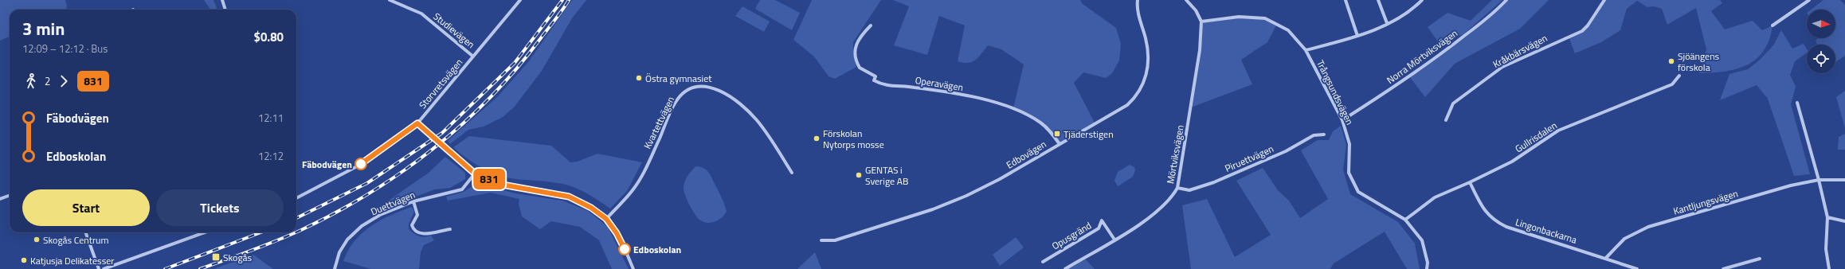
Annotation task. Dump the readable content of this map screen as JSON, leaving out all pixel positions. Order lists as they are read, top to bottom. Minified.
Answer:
{"streets":{"street":["Studievägen","Kråkbärsvägen","Norra Mörtviksvägen","Storvretsvägen","Operavägen","Trångsundsvägen","Kvartettvägen","Gullrisdalen","Edbovägen","Mörtviksvägen","Piruettvägen","Kantljungsvägen","Duettvägen","Lingonbackarna","Opusgränd"]},"crossings":[["Studievägen","Storvretsvägen"],["Norra Mörtviksvägen","Trångsundsvägen"],["Operavägen","Edbovägen"],["Trångsundsvägen","Gullrisdalen"],["Trångsundsvägen","Mörtviksvägen"],["Gullrisdalen","Lingonbackarna"],["Mörtviksvägen","Piruettvägen"],["Mörtviksvägen","Opusgränd"],["Kantljungsvägen","Lingonbackarna"]],"places":{"other":["Sjöängens förskola","Östra gymnasiet","Förskolan Nytorps mosse","Fäbodvägen","GENTAS i Sverige AB","Skogås Centrum","Edboskolan","Katjusja Delikatesser"],"transit":["Tjäderstigen","Skogås"]},"lines":["bus line 831"],"north":"right","page":{"on_map":"831","heading":["3 min","12:09 – 12:12 · Bus","$0.80"],"legs":["2","831"],"list":[{"name":"Fäbodvägen","value":"12:11"},{"name":"Edboskolan","value":"12:12"}],"buttons":["Start","Tickets"]}}
